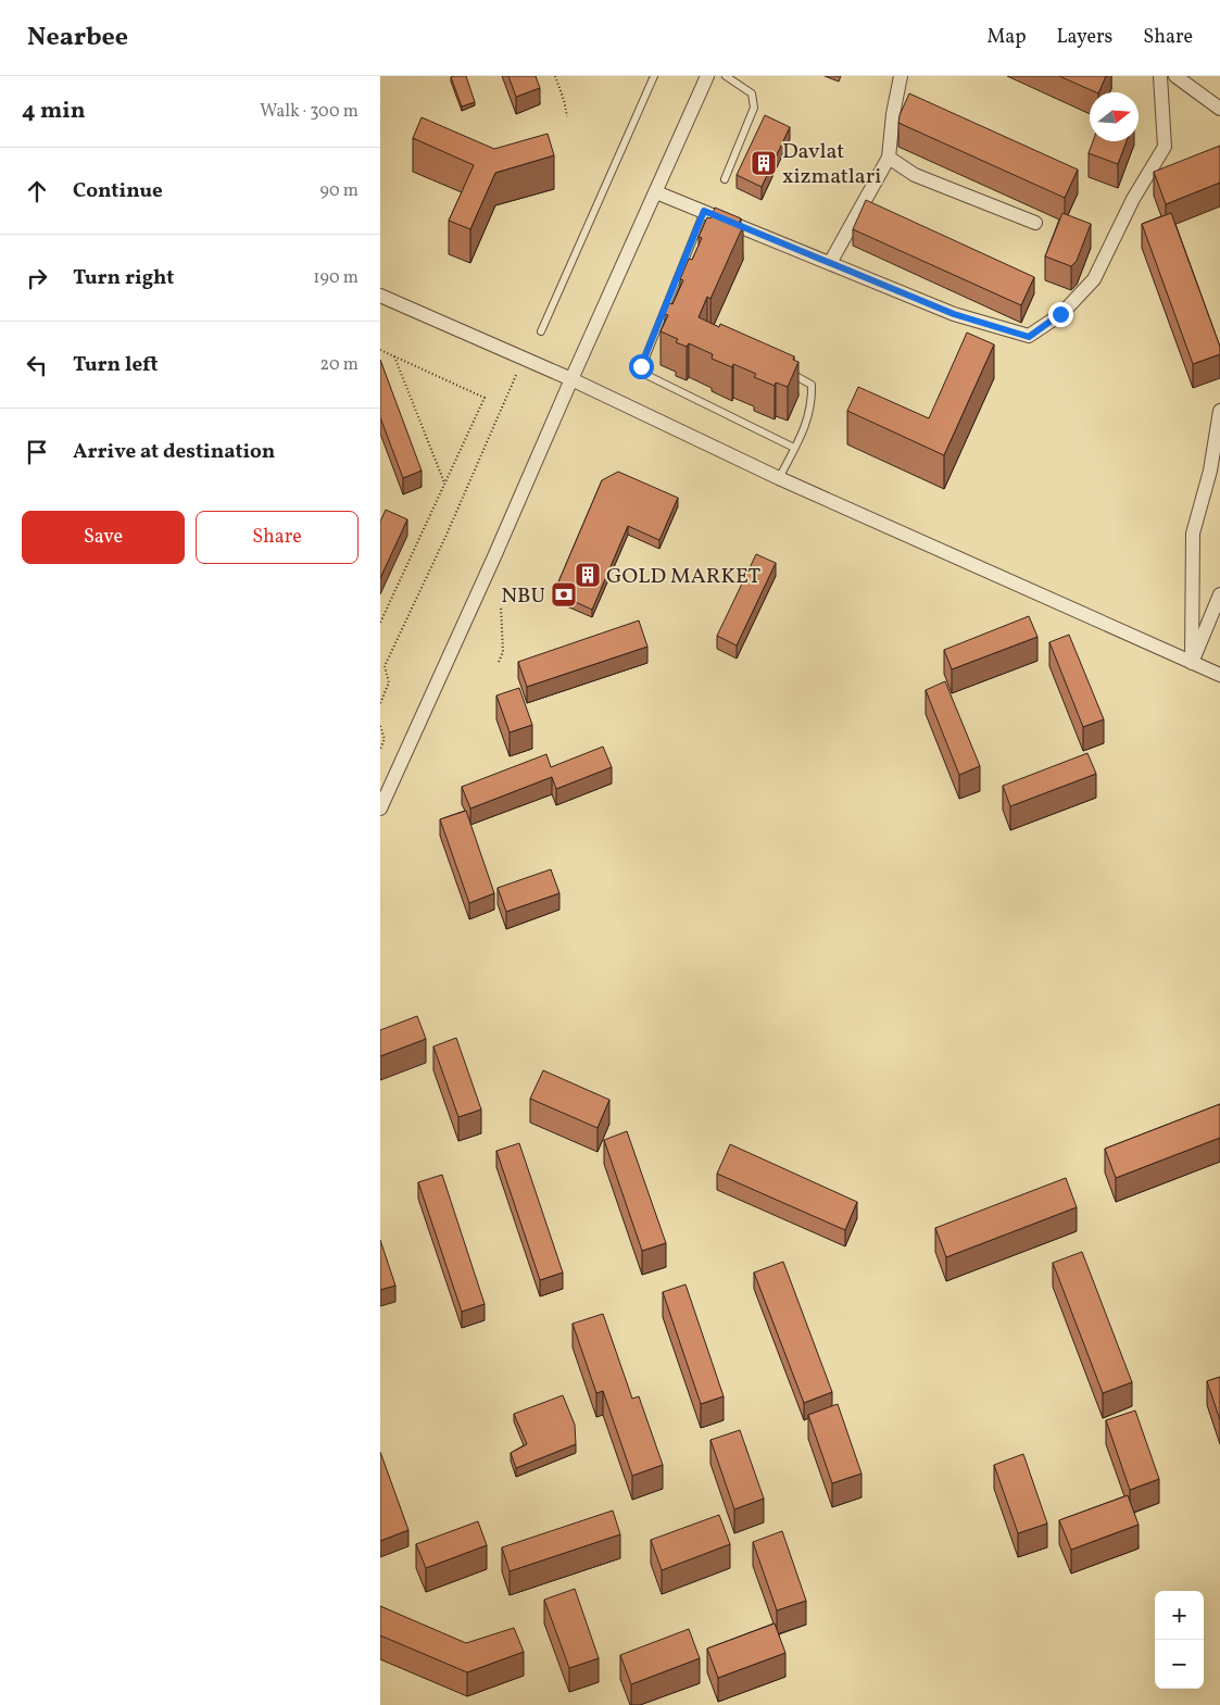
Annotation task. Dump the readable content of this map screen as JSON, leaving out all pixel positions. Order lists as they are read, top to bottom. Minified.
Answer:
{"places":{"building":["Davlat xizmatlari","GOLD MARKET"],"bank":["NBU"]},"north":"right","page":{"header":"Nearbee","nav":["Map","Layers","Share"],"heading":["4 min","Walk · 300 m"],"list":[["Continue","90 m"],["Turn right","190 m"],["Turn left","20 m"],"Arrive at destination"],"buttons":["Save","Share"],"map_buttons":["+","−"]}}
